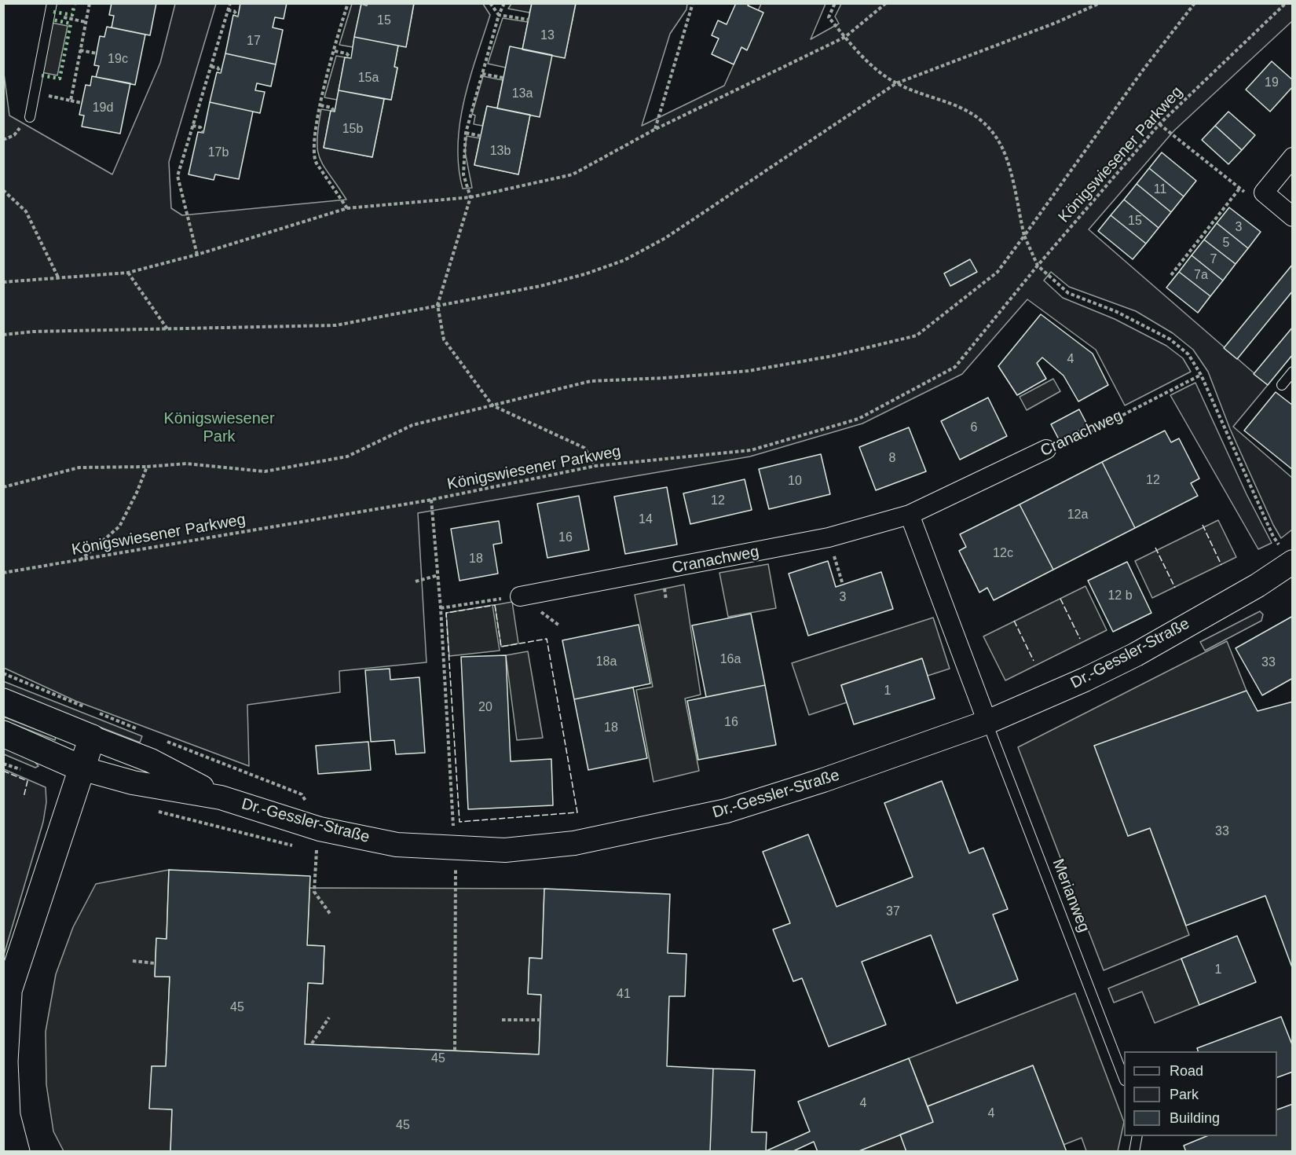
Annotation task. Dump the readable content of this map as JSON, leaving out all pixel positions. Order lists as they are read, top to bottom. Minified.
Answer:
{"streets":{"main road":["Dr.-Gessler-Straße"],"street":["Cranachweg"],"lane":["Merianweg"],"path":["Königswiesener Parkweg"]},"crossings":[["Dr.-Gessler-Straße","Merianweg"]],"parks":["Königswiesener Park"],"house_numbers":["15","13","17","19c","15a","19","13a","19d","15b","13b","17b","11","15","3","5","7","7a","4","6","8","12","10","12","12a","14","16","12c","18","12 b","3","16a","18a","33","1","20","16","18","33","37","1","41","45","45","4","4","45"],"legend":["Road","Park","Building"]}
